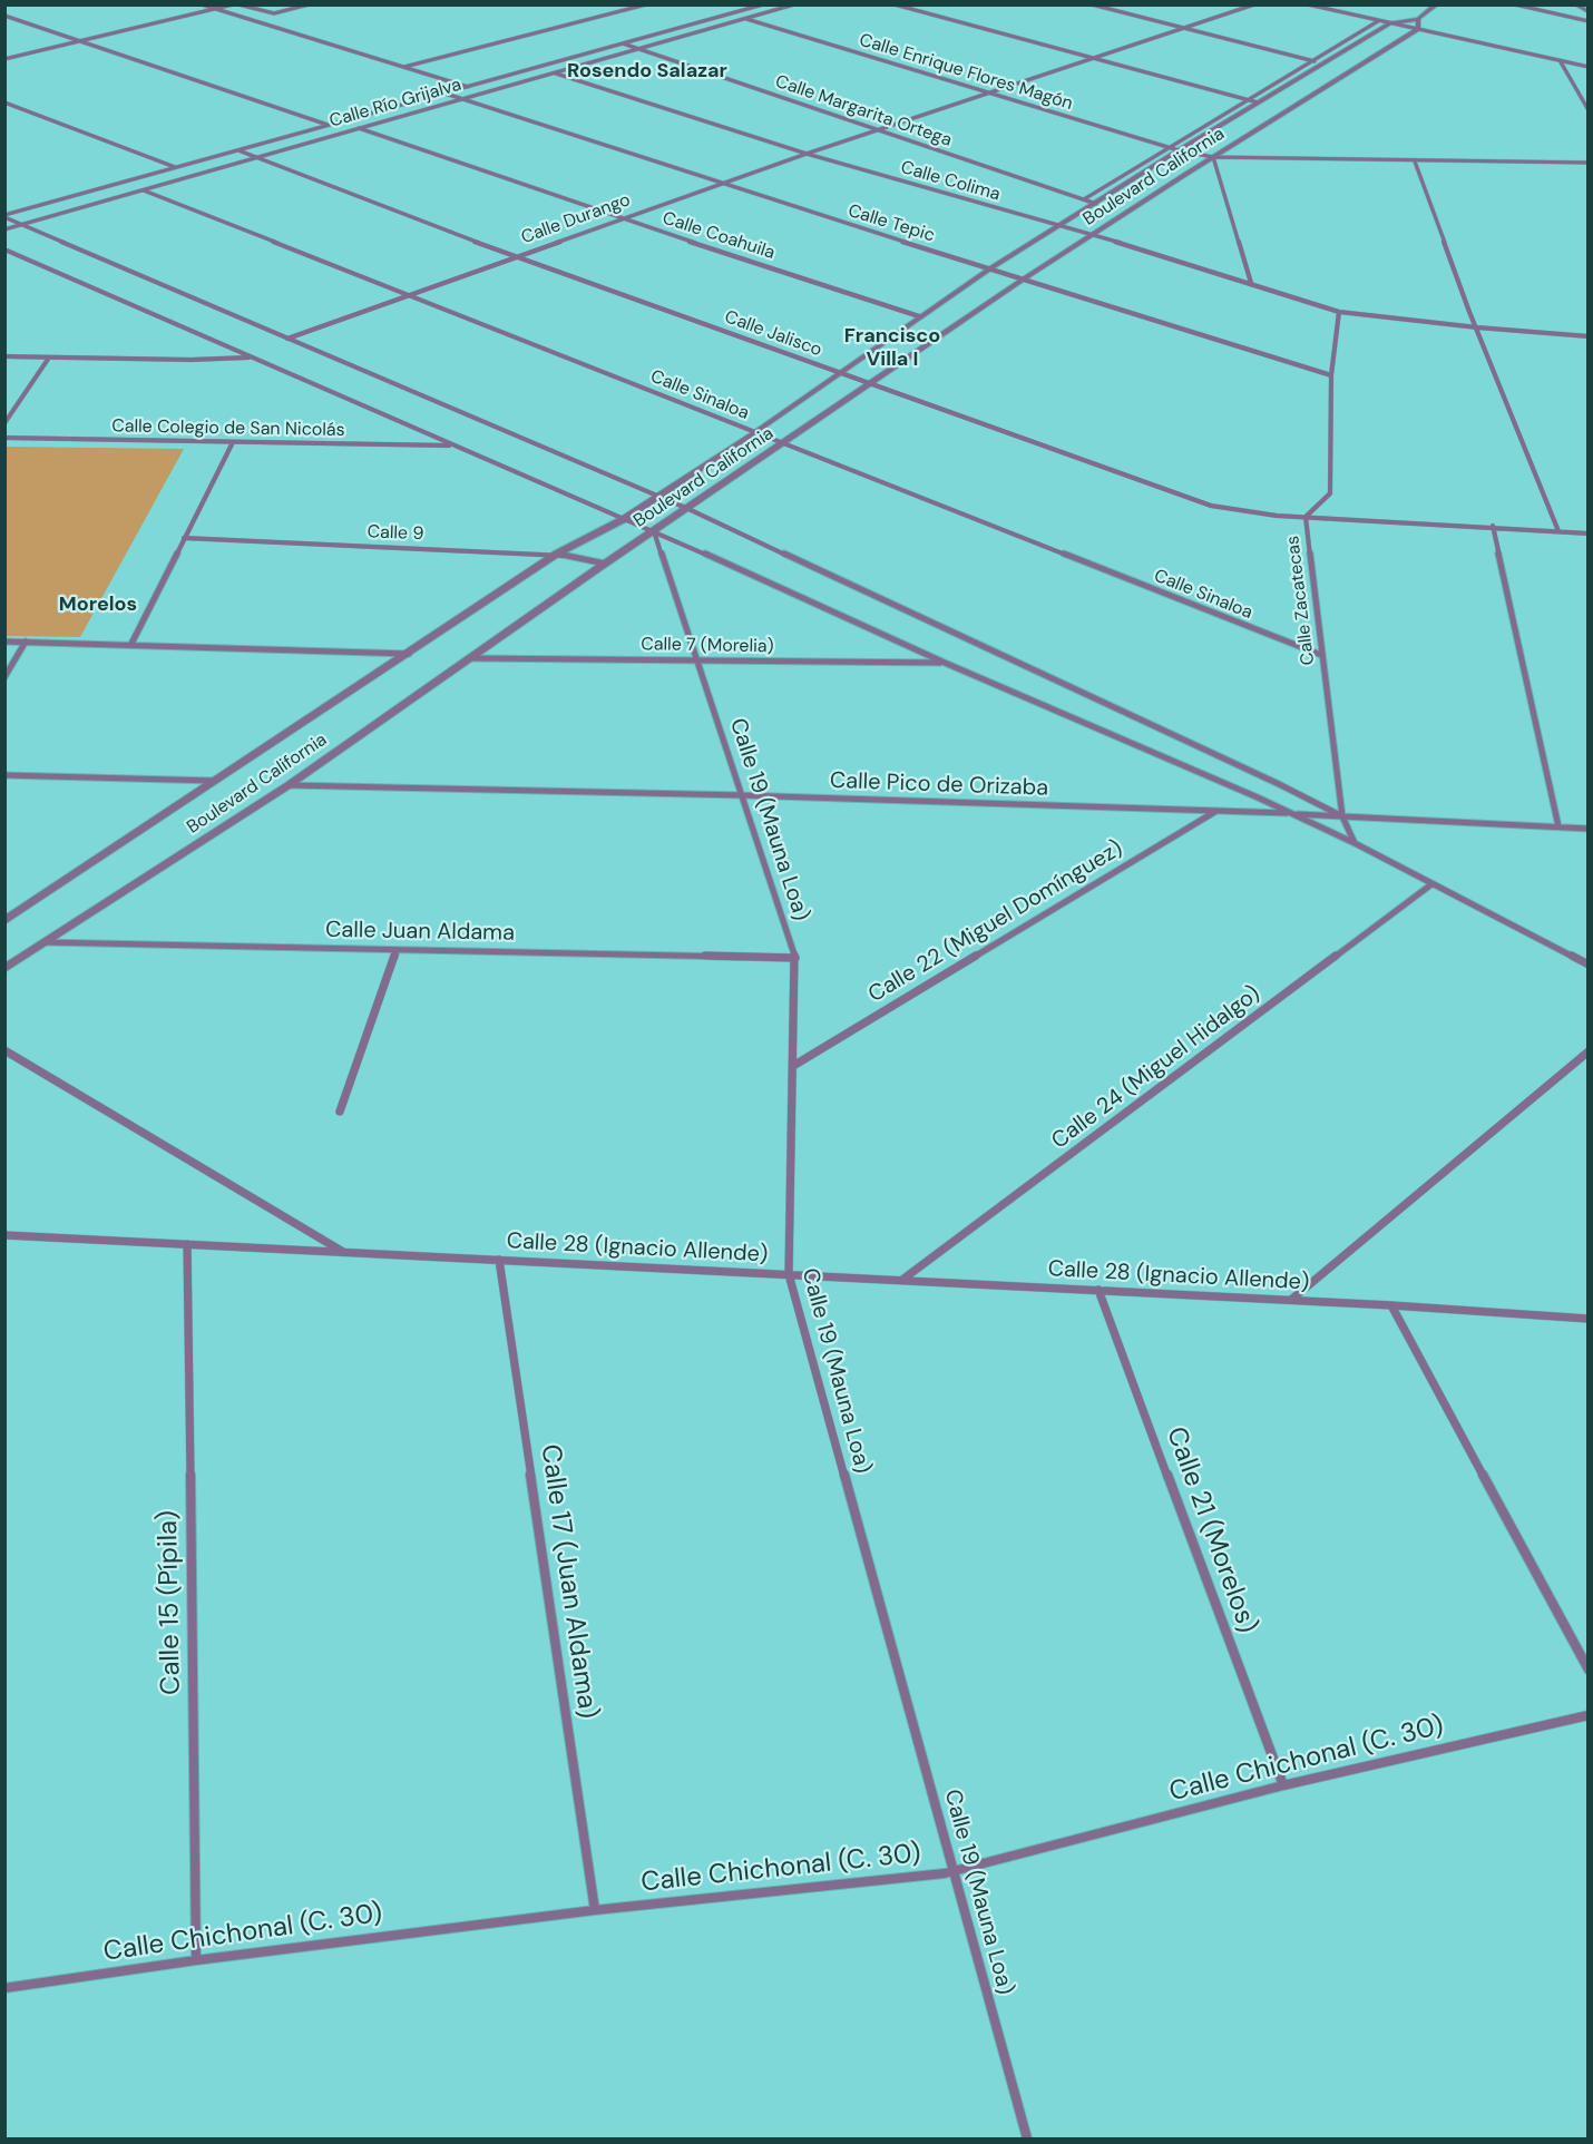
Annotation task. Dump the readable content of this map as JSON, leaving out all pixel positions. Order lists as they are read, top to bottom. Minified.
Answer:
{"streets":{"street":["Calle Enrique Flores Magón","Calle Río Grijalva","Calle Margarita Ortega","Boulevard California","Calle Colima","Calle Durango","Calle Tepic","Calle Coahuila","Calle Jalisco","Calle Sinaloa","Calle Colegio de San Nicolás","Calle 9","Calle Zacatecas","Calle 7 (Morelia)","Calle Pico de Orizaba","Calle 19 (Mauna Loa)","Calle 22 (Miguel Domínguez)","Calle Juan Aldama","Calle 24 (Miguel Hidalgo)","Calle 28 (Ignacio Allende)","Calle 21 (Morelos)","Calle 17 (Juan Aldama)","Calle 15 (Pípila)","Calle Chichonal (C. 30)"]},"crossings":[["Calle Enrique Flores Magón","Calle Río Grijalva"],["Calle Enrique Flores Magón","Boulevard California"],["Calle Enrique Flores Magón","Calle Durango"],["Calle Río Grijalva","Calle Margarita Ortega"],["Calle Río Grijalva","Calle Colima"],["Calle Río Grijalva","Calle Tepic"],["Calle Río Grijalva","Calle Coahuila"],["Calle Río Grijalva","Calle Jalisco"],["Calle Río Grijalva","Calle Sinaloa"],["Calle Margarita Ortega","Boulevard California"],["Calle Margarita Ortega","Calle Durango"],["Boulevard California","Calle Colima"],["Boulevard California","Calle Tepic"],["Boulevard California","Calle Coahuila"],["Boulevard California","Calle Jalisco"],["Boulevard California","Calle Sinaloa"],["Boulevard California","Calle 9"],["Boulevard California","Calle 7 (Morelia)"],["Boulevard California","Calle Pico de Orizaba"],["Boulevard California","Calle 19 (Mauna Loa)"],["Boulevard California","Calle Juan Aldama"],["Calle Colima","Calle Durango"],["Calle Colima","Calle Zacatecas"],["Calle Durango","Calle Tepic"],["Calle Durango","Calle Coahuila"],["Calle Durango","Calle Jalisco"],["Calle Durango","Calle Sinaloa"],["Calle Tepic","Calle Zacatecas"],["Calle Jalisco","Calle Zacatecas"],["Calle Sinaloa","Calle Zacatecas"],["Calle Zacatecas","Calle Pico de Orizaba"],["Calle 7 (Morelia)","Calle 19 (Mauna Loa)"],["Calle Pico de Orizaba","Calle 19 (Mauna Loa)"],["Calle Pico de Orizaba","Calle 22 (Miguel Domínguez)"],["Calle 19 (Mauna Loa)","Calle 22 (Miguel Domínguez)"],["Calle 19 (Mauna Loa)","Calle Juan Aldama"],["Calle 19 (Mauna Loa)","Calle 28 (Ignacio Allende)"],["Calle 19 (Mauna Loa)","Calle Chichonal (C. 30)"],["Calle 24 (Miguel Hidalgo)","Calle 28 (Ignacio Allende)"],["Calle 28 (Ignacio Allende)","Calle 21 (Morelos)"],["Calle 28 (Ignacio Allende)","Calle 17 (Juan Aldama)"],["Calle 28 (Ignacio Allende)","Calle 15 (Pípila)"],["Calle 21 (Morelos)","Calle Chichonal (C. 30)"],["Calle 17 (Juan Aldama)","Calle Chichonal (C. 30)"],["Calle 15 (Pípila)","Calle Chichonal (C. 30)"]],"districts":["Rosendo Salazar","Francisco Villa I","Morelos"]}
